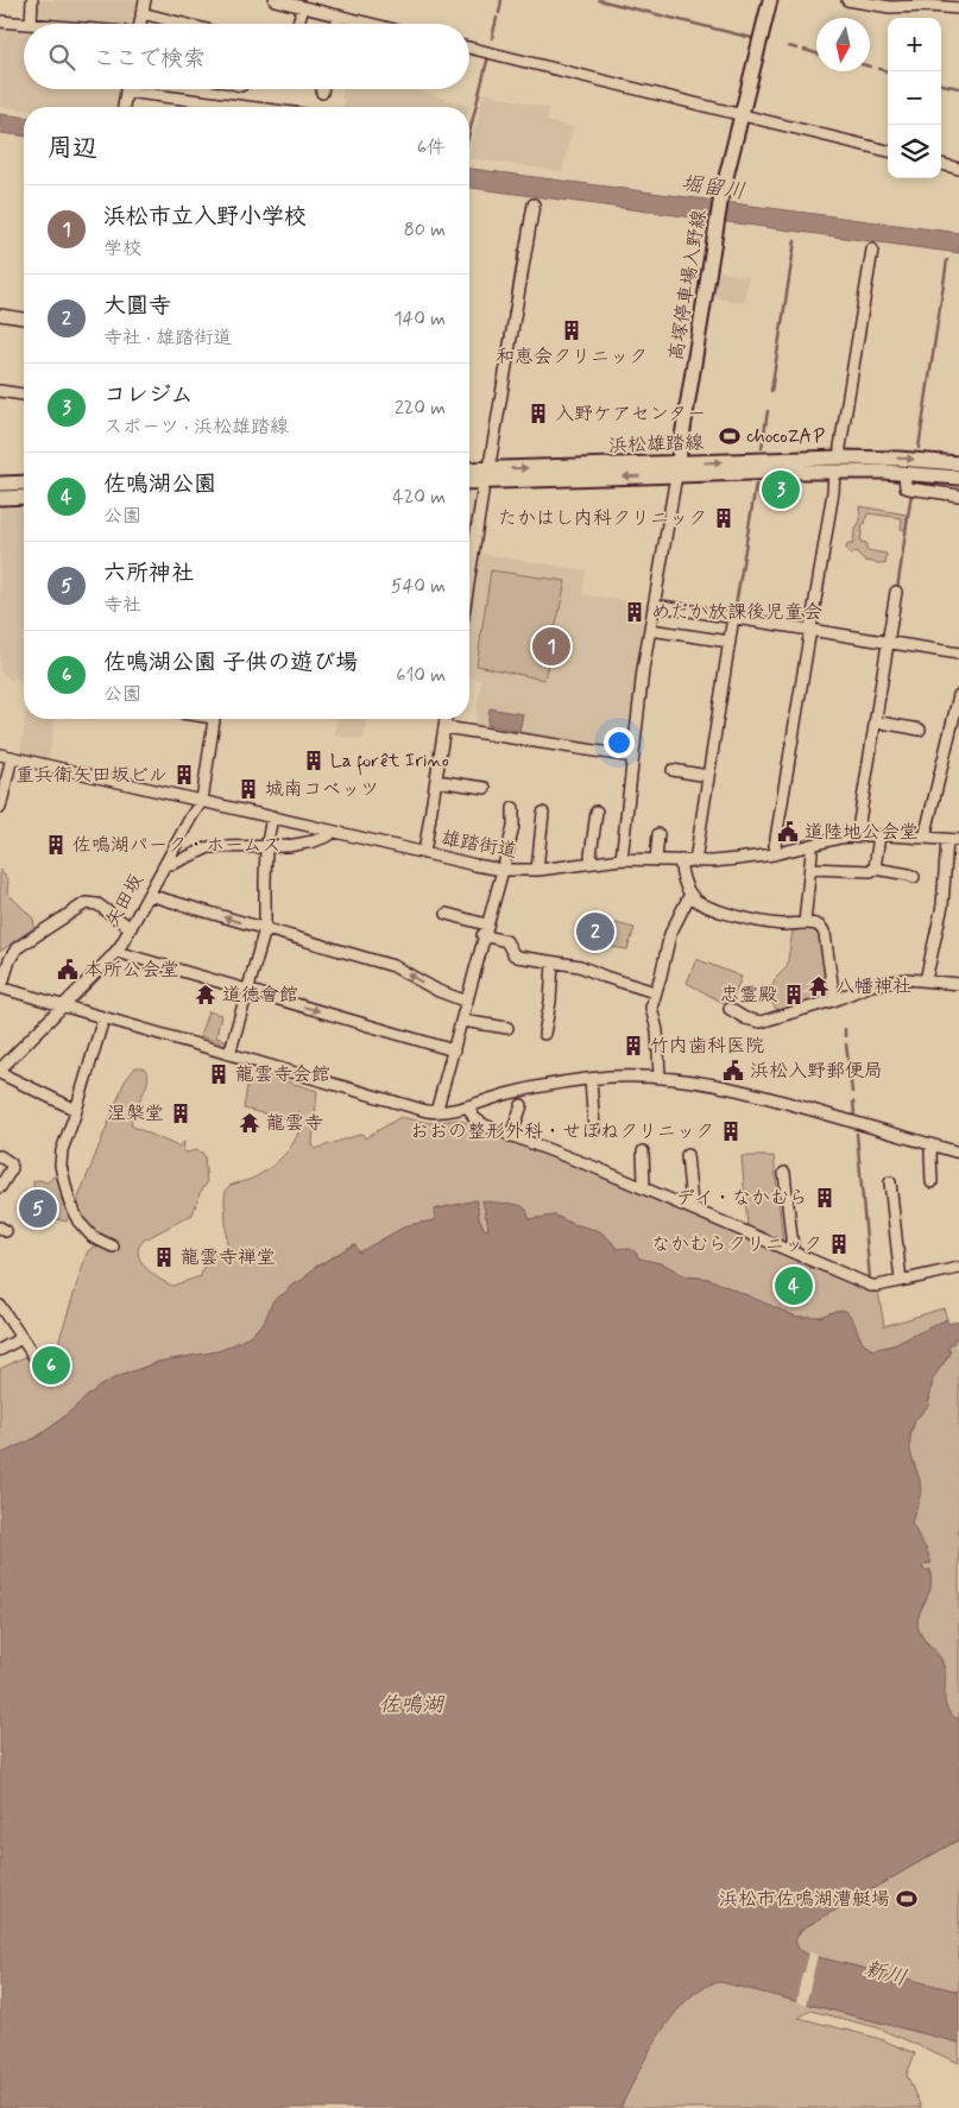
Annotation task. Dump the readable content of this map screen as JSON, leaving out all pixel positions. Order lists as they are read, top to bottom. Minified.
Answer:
{"streets":{"main road":["高塚停車場入野線","浜松雄踏線"],"street":["雄踏街道","矢田坂"]},"crossings":[["高塚停車場入野線","浜松雄踏線"],["雄踏街道","矢田坂"]],"water":["堀留川","佐鳴湖","新川"],"places":{"building":["和恵会クリニック","入野ケアセンター","たかはし内科クリニック","めだか放課後児童会","La forêt Irino","重兵衛矢田坂ビル","城南コベッツ","佐鳴湖パーク・ホームズ","忠霊殿","竹内歯科医院","龍雲寺会館","涅槃堂","おおの整形外科・せぼねクリニック","デイ・なかむら","なかむらクリニック","龍雲寺禅堂"],"sports":["chocoZAP","浜松市佐鳴湖漕艇場"],"public building":["道陸地公会堂","本所公会堂","浜松入野郵便局"],"temple":["八幡神社","道徳會館","龍雲寺"]},"north":"bottom","page":{"map_buttons":["+","−"],"search":"ここで検索","heading":["周辺","6件"],"list":[{"mark":"1","name":"浜松市立入野小学校","note":"学校","value":"80 m"},{"mark":"2","name":"大圓寺","note":"寺社 · 雄踏街道","value":"140 m"},{"mark":"3","name":"コレジム","note":"スポーツ · 浜松雄踏線","value":"220 m"},{"mark":"4","name":"佐鳴湖公園","note":"公園","value":"420 m"},{"mark":"5","name":"六所神社","note":"寺社","value":"540 m"},{"mark":"6","name":"佐鳴湖公園 子供の遊び場","note":"公園","value":"610 m"}],"pins":["3","1","2","5","4","6"]}}
